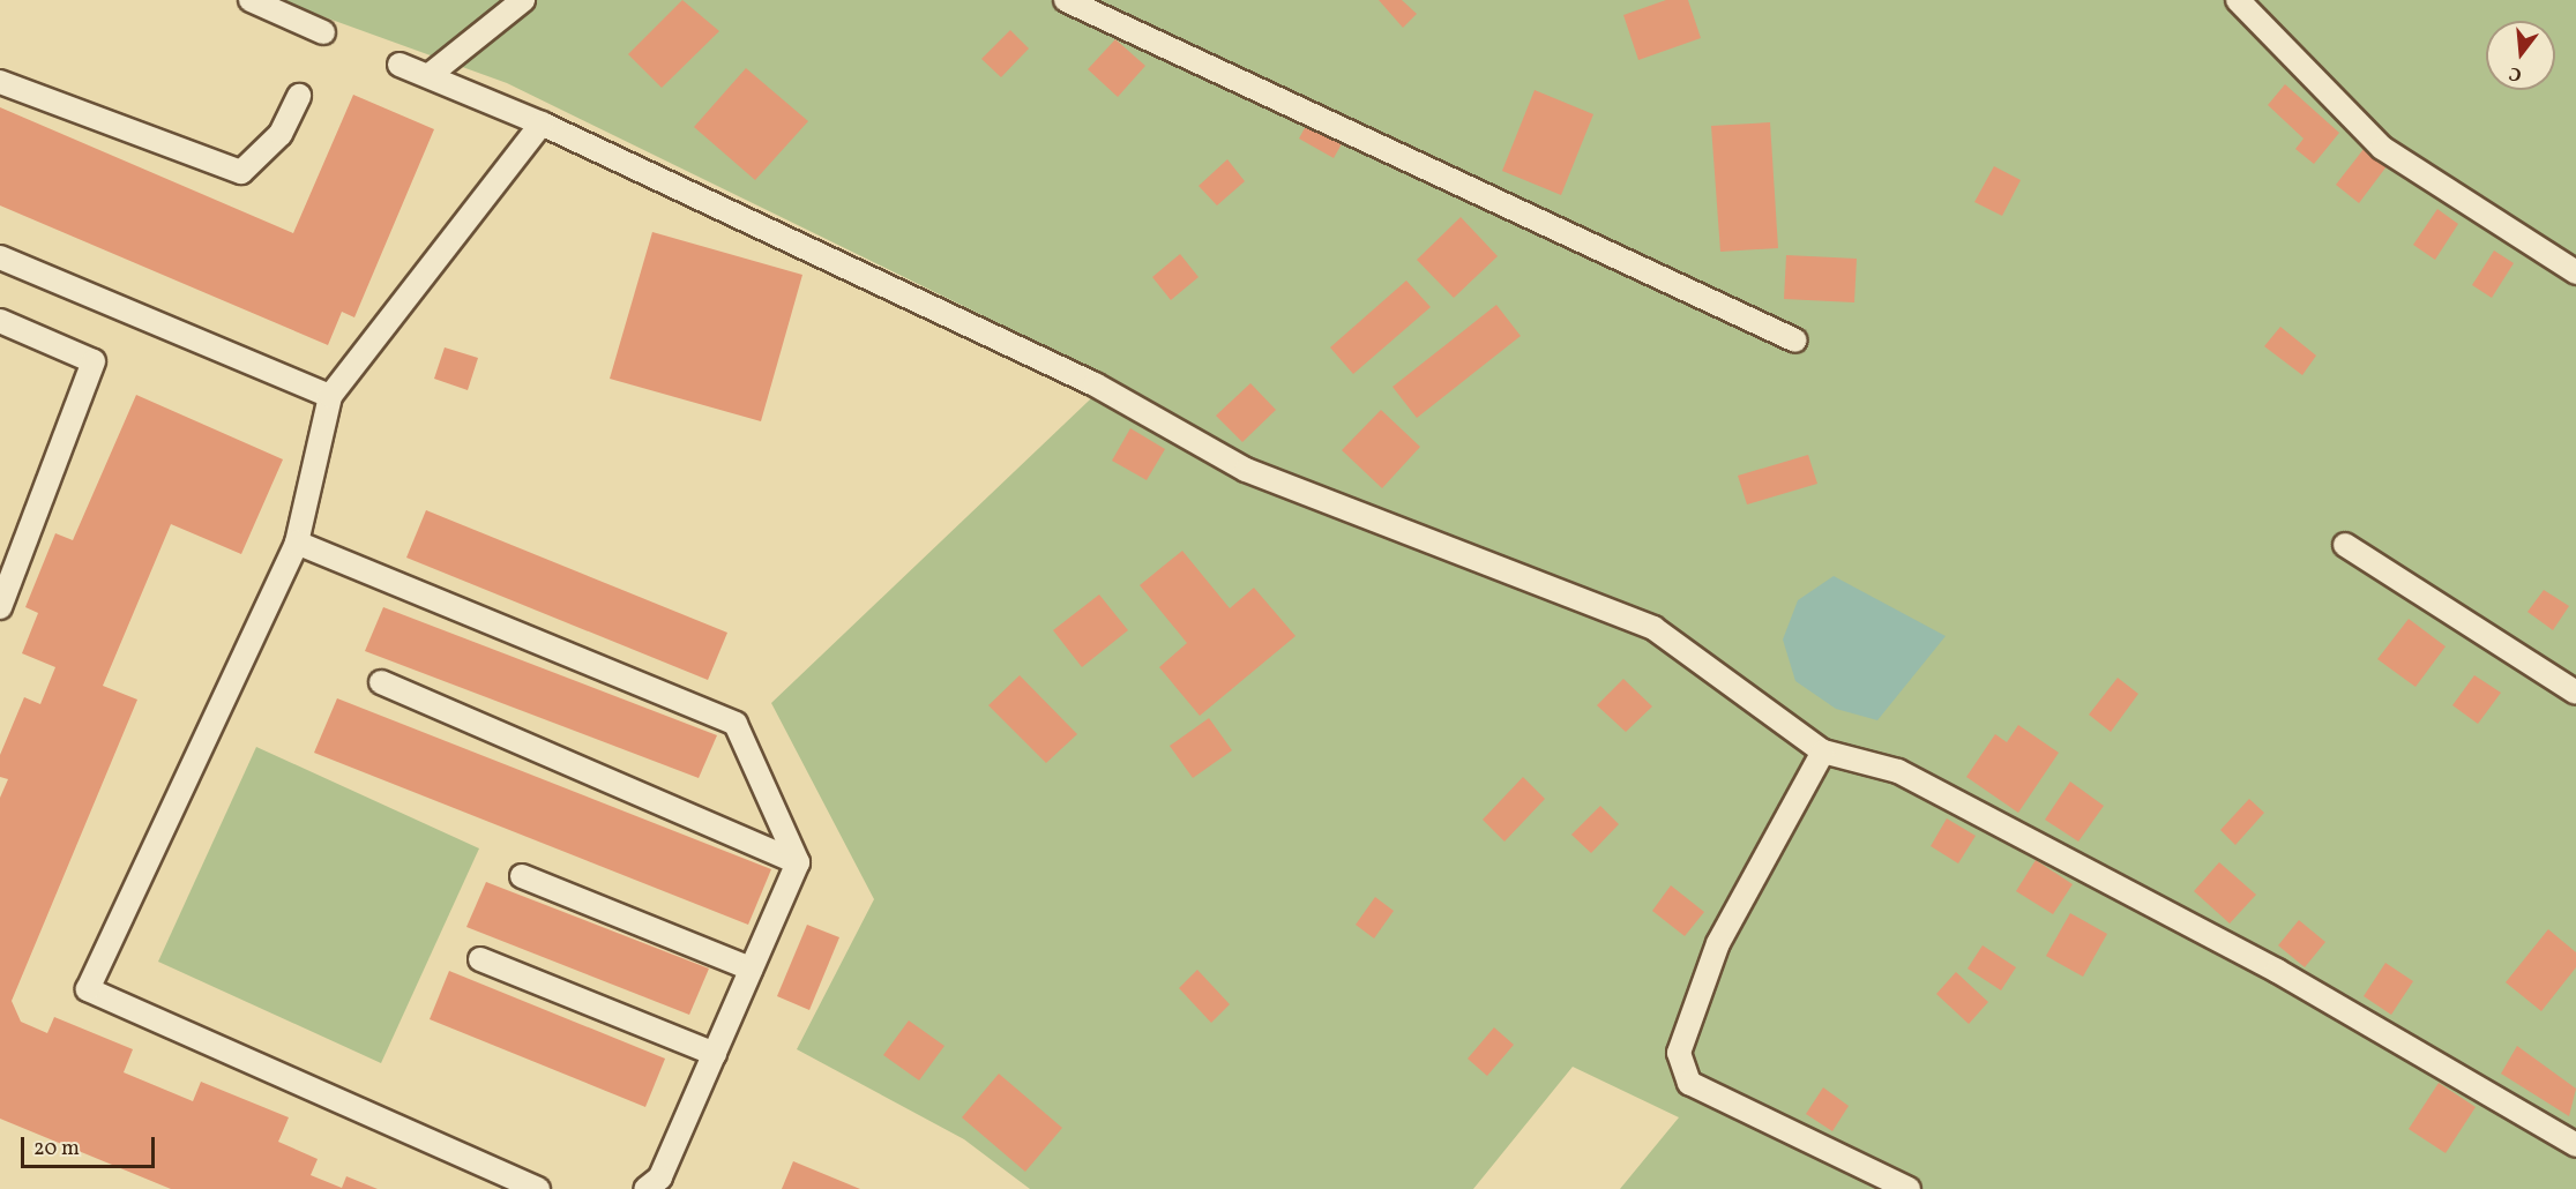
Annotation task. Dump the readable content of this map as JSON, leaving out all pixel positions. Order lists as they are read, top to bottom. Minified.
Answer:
{"scale_bar":"20 m","north":"bottom"}
